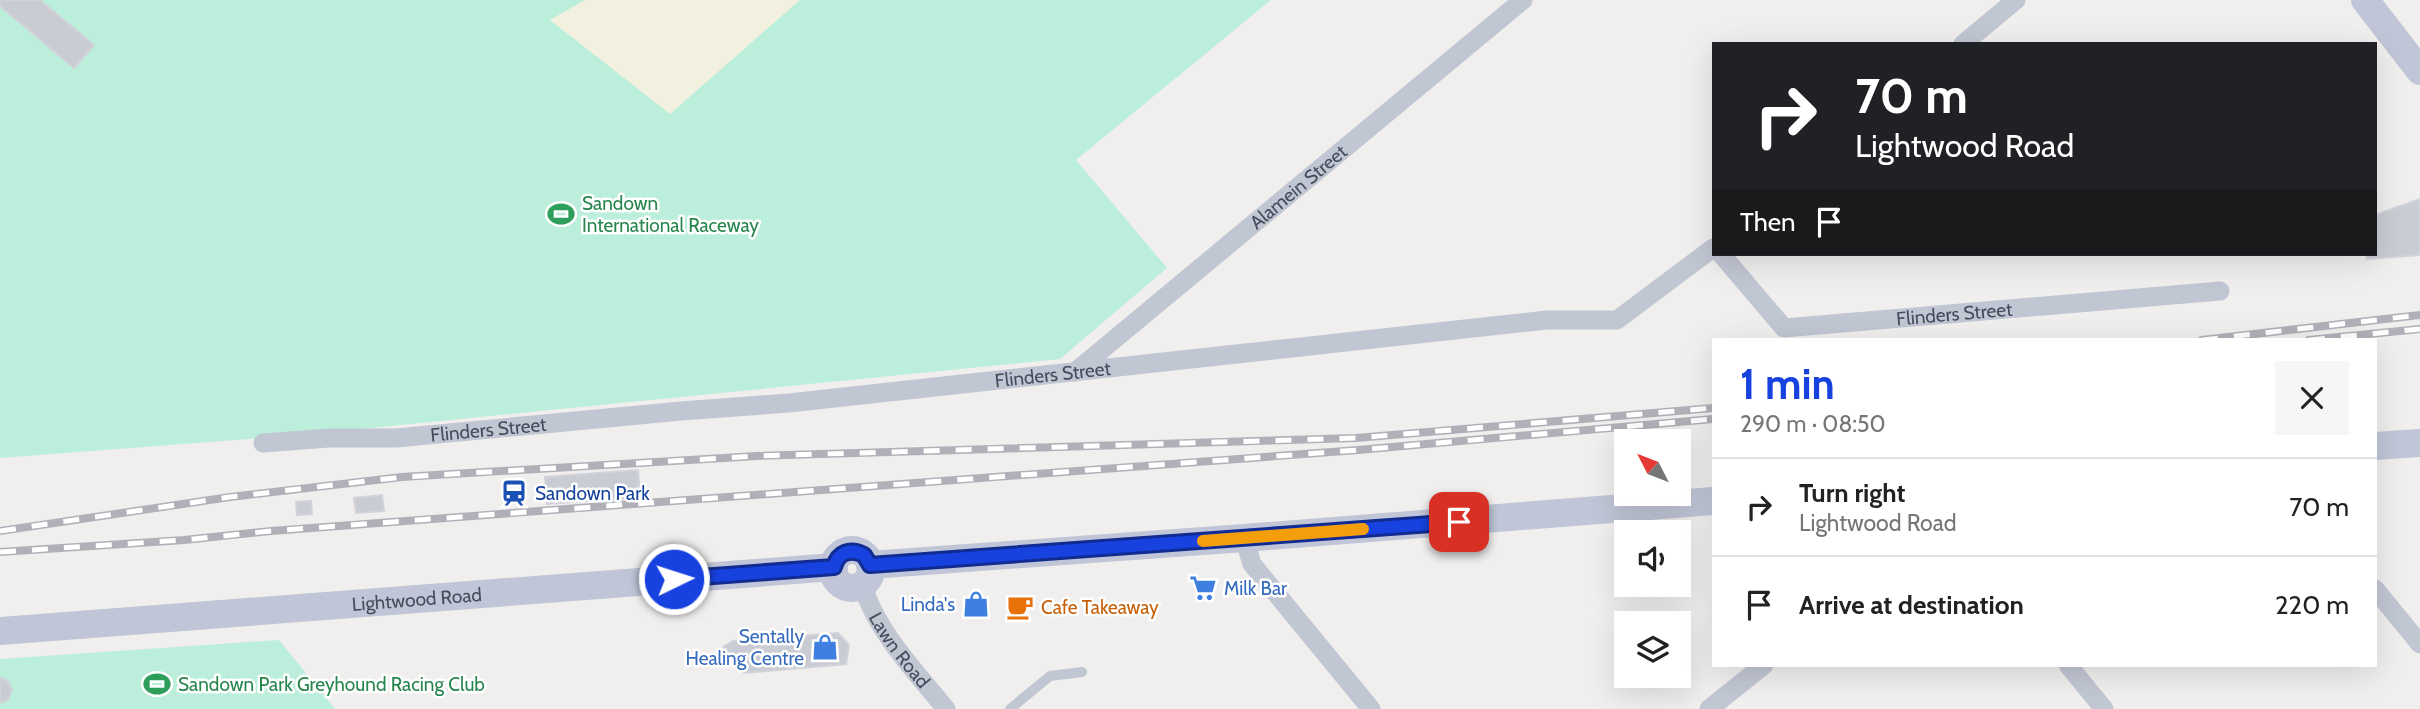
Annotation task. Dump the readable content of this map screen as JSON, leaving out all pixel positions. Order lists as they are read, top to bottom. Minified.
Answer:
{"streets":{"main road":["Lightwood Road"],"street":["Alamein Street","Flinders Street","Lawn Road"]},"crossings":[["Alamein Street","Flinders Street"],["Lightwood Road","Lawn Road"]],"places":{"sports":["Sandown International Raceway","Sandown Park Greyhound Racing Club"],"station":["Sandown Park"],"supermarket":["Milk Bar"],"shop":["Linda's","Sentally Healing Centre"],"cafe":["Cafe Takeaway"]},"north":"top left","page":{"turn":["70 m","Lightwood Road"],"then":"Then","heading":["1 min","290 m · 08:50"],"list":[{"name":"Turn right","note":"Lightwood Road","value":"70 m"},{"name":"Arrive at destination","value":"220 m"}]}}
